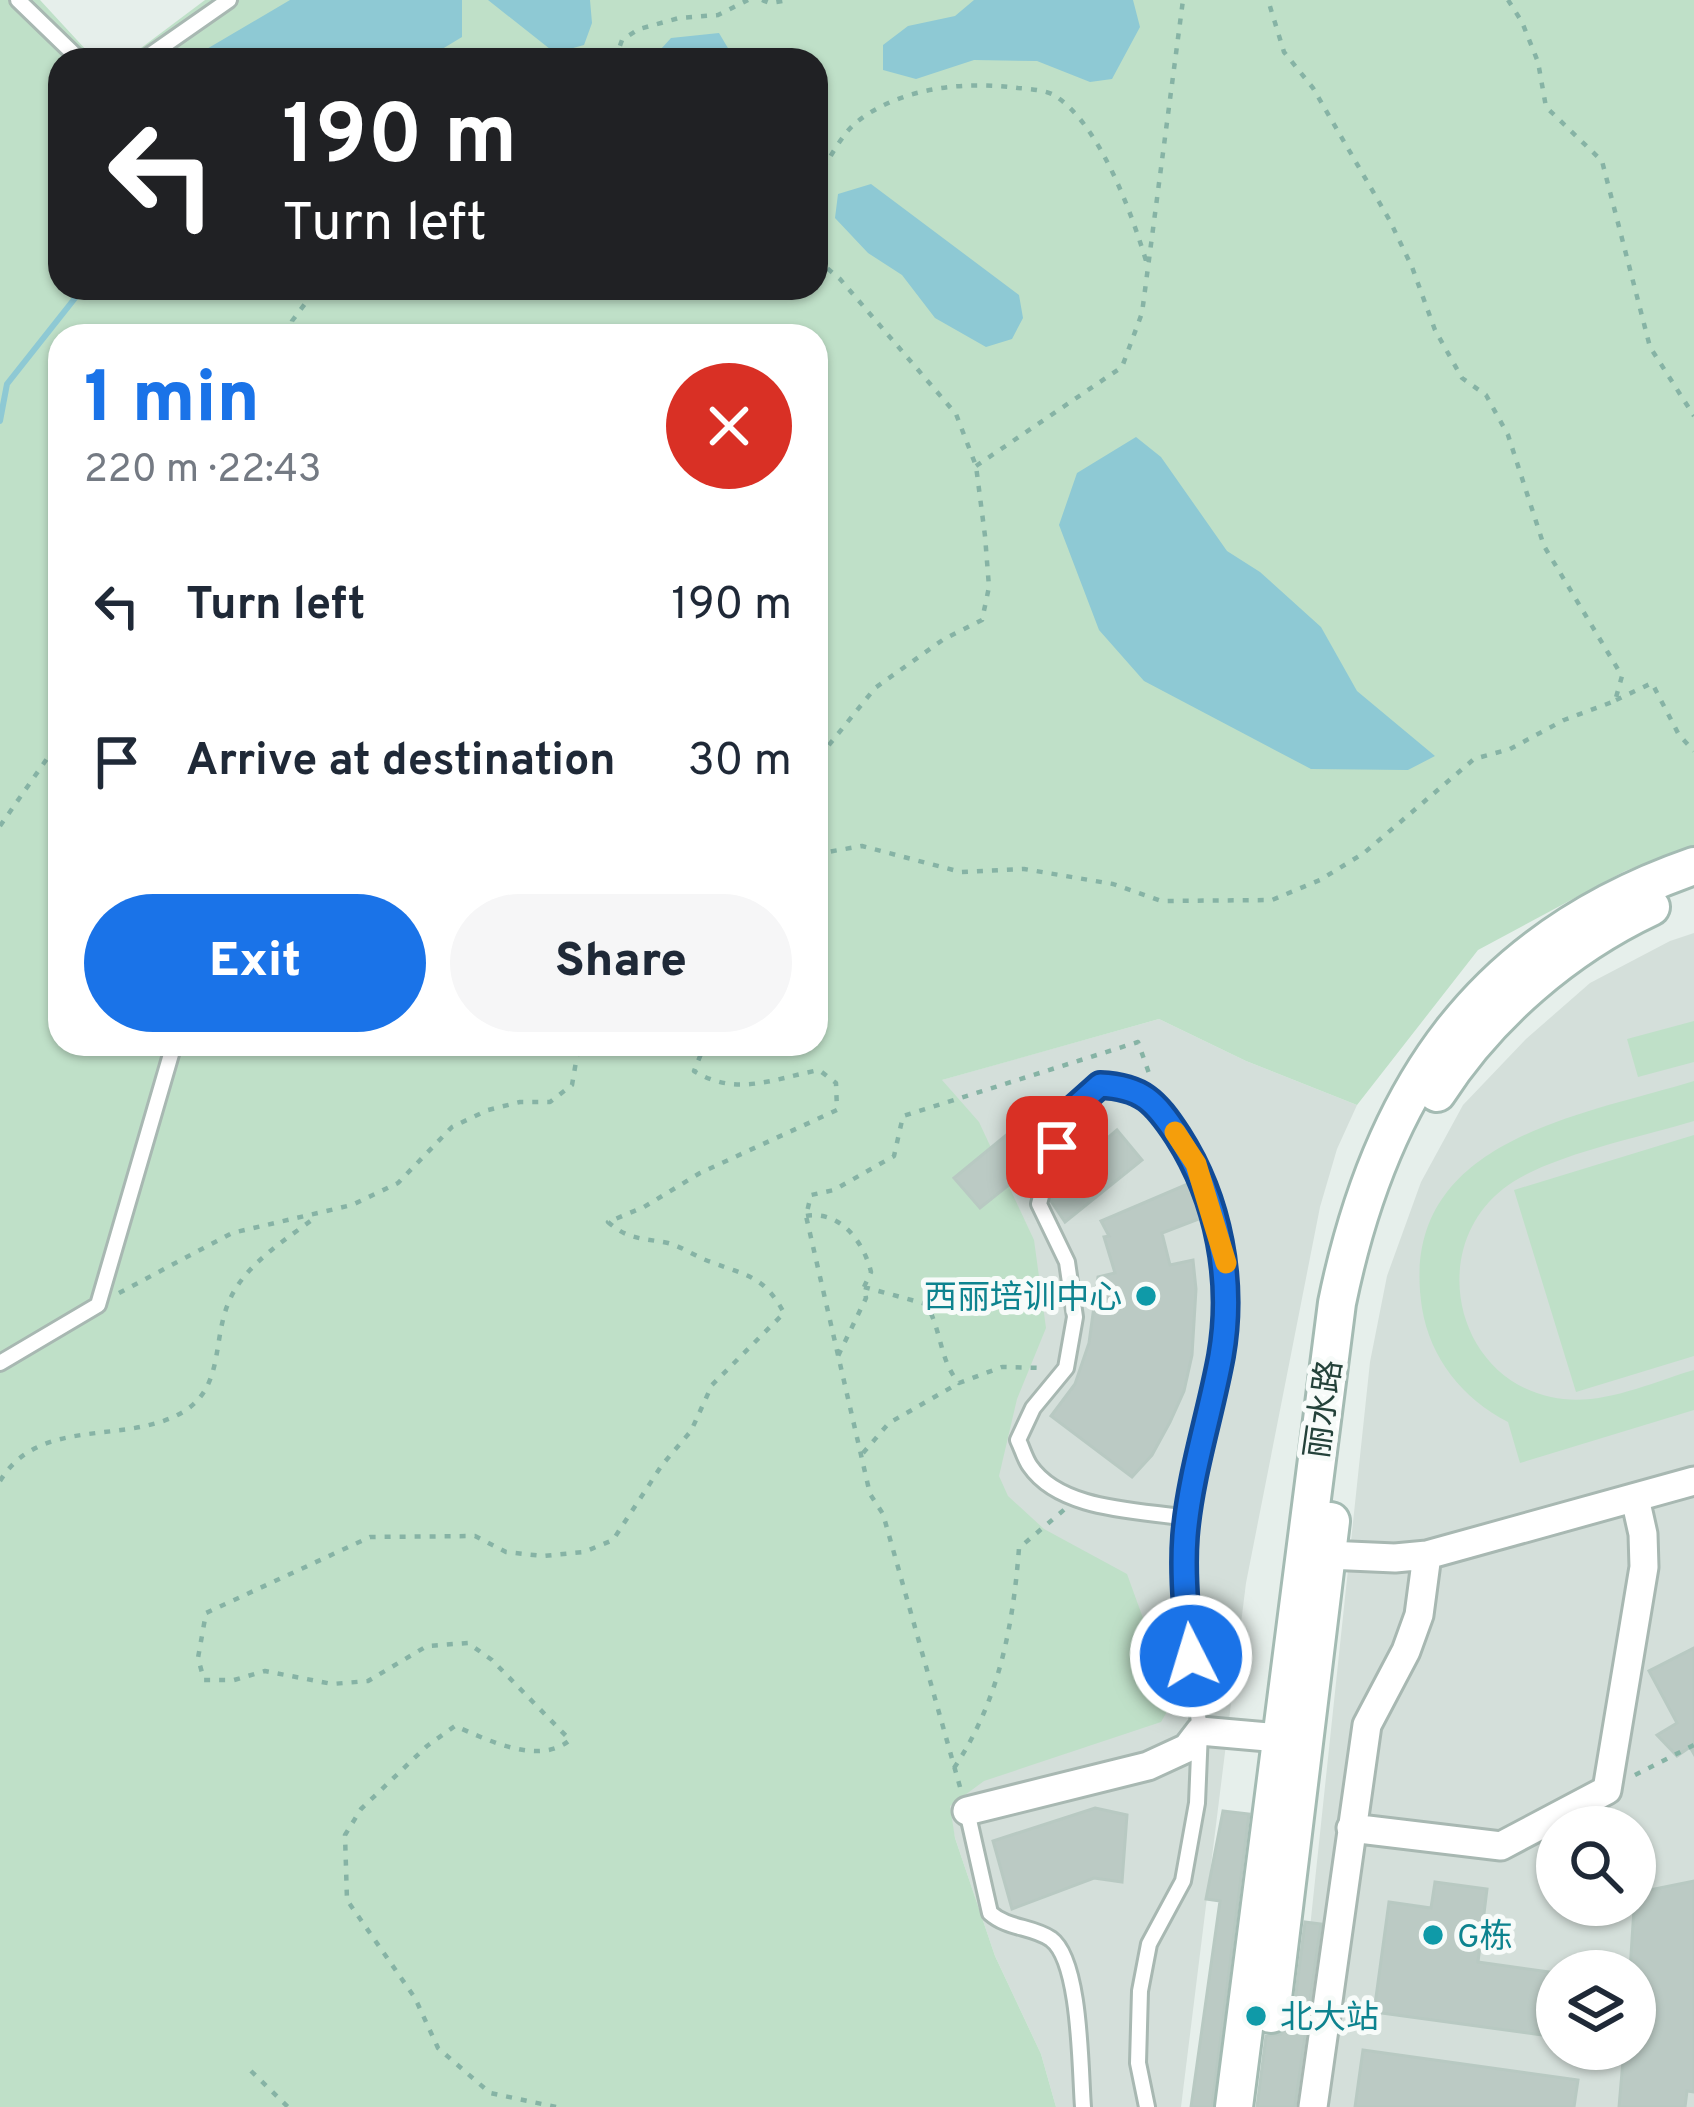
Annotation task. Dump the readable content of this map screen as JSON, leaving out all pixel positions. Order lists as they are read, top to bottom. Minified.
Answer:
{"streets":{"main road":["丽水路"]},"places":["西丽培训中心","G栋","北大站"],"page":{"turn":["190 m","Turn left"],"heading":["1 min","220 m · 22:43"],"list":[{"name":"Turn left","value":"190 m"},{"name":"Arrive at destination","value":"30 m"}],"buttons":["Exit","Share"]}}
